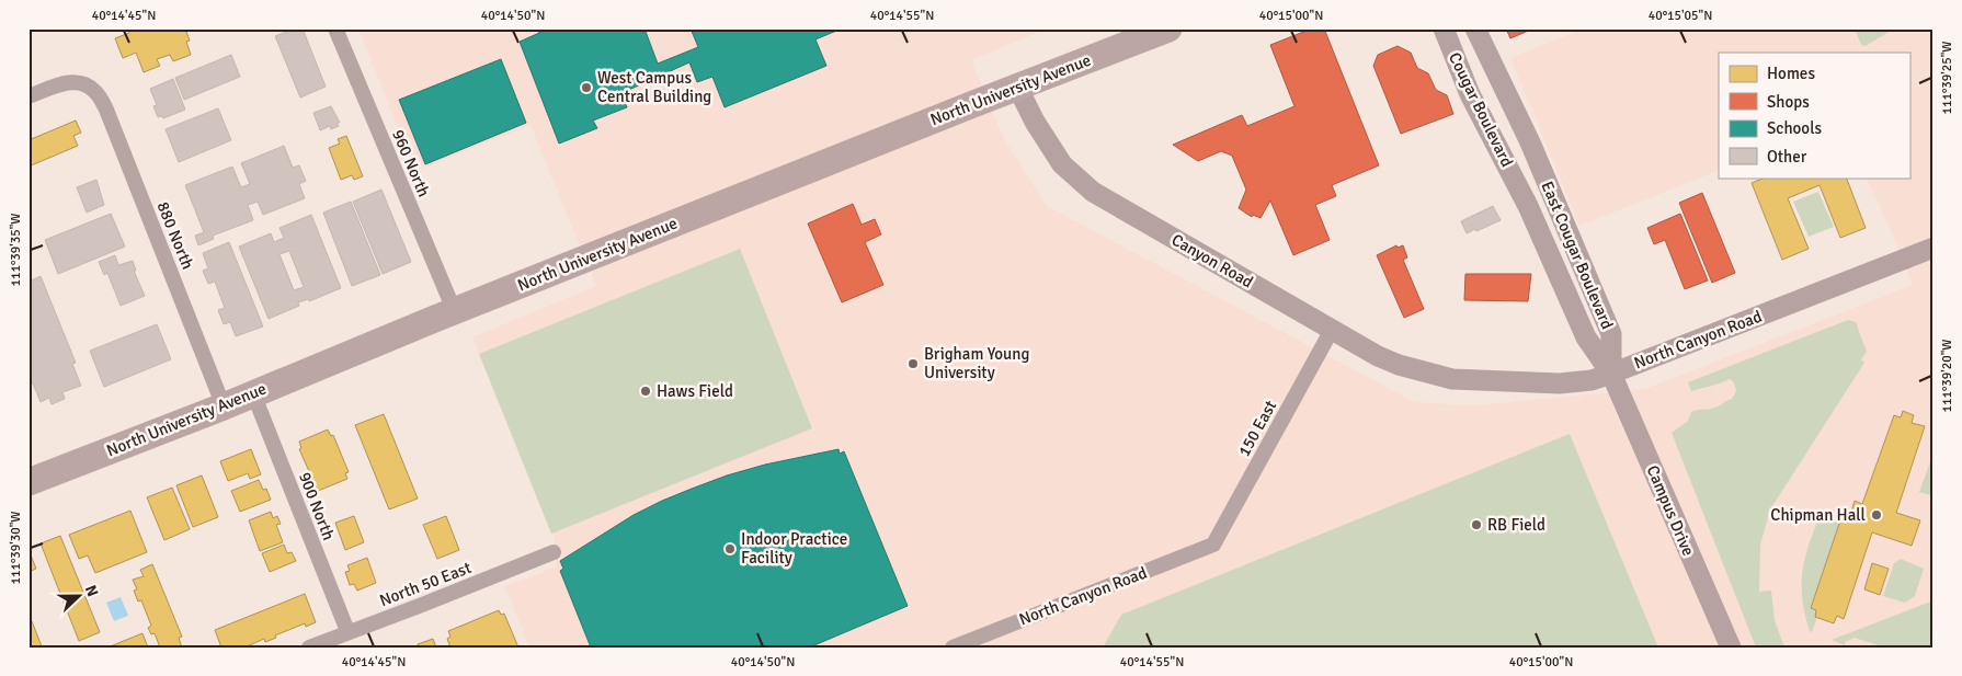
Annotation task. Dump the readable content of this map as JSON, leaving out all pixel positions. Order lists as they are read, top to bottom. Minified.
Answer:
{"streets":{"highway":["North University Avenue"],"main road":["Cougar Boulevard","East Cougar Boulevard","Canyon Road","North Canyon Road","Campus Drive"],"street":["960 North","880 North","150 East","900 North","North 50 East"]},"crossings":[["North University Avenue","960 North"],["North University Avenue","880 North"],["North University Avenue","Canyon Road"],["North University Avenue","900 North"],["Cougar Boulevard","East Cougar Boulevard"],["East Cougar Boulevard","North Canyon Road"],["East Cougar Boulevard","Campus Drive"],["Canyon Road","North Canyon Road"],["Canyon Road","150 East"],["North Canyon Road","150 East"],["North Canyon Road","Campus Drive"],["900 North","North 50 East"]],"places":["West Campus Central Building","Brigham Young University","Haws Field","Chipman Hall","RB Field","Indoor Practice Facility"],"legend":["Homes","Shops","Schools","Other"],"north":"right","coordinates":["40°14'45\"N","40°14'50\"N","40°14'55\"N","40°15'00\"N","40°15'05\"N","111°39'25\"W","111°39'35\"W","111°39'20\"W","111°39'30\"W"]}
